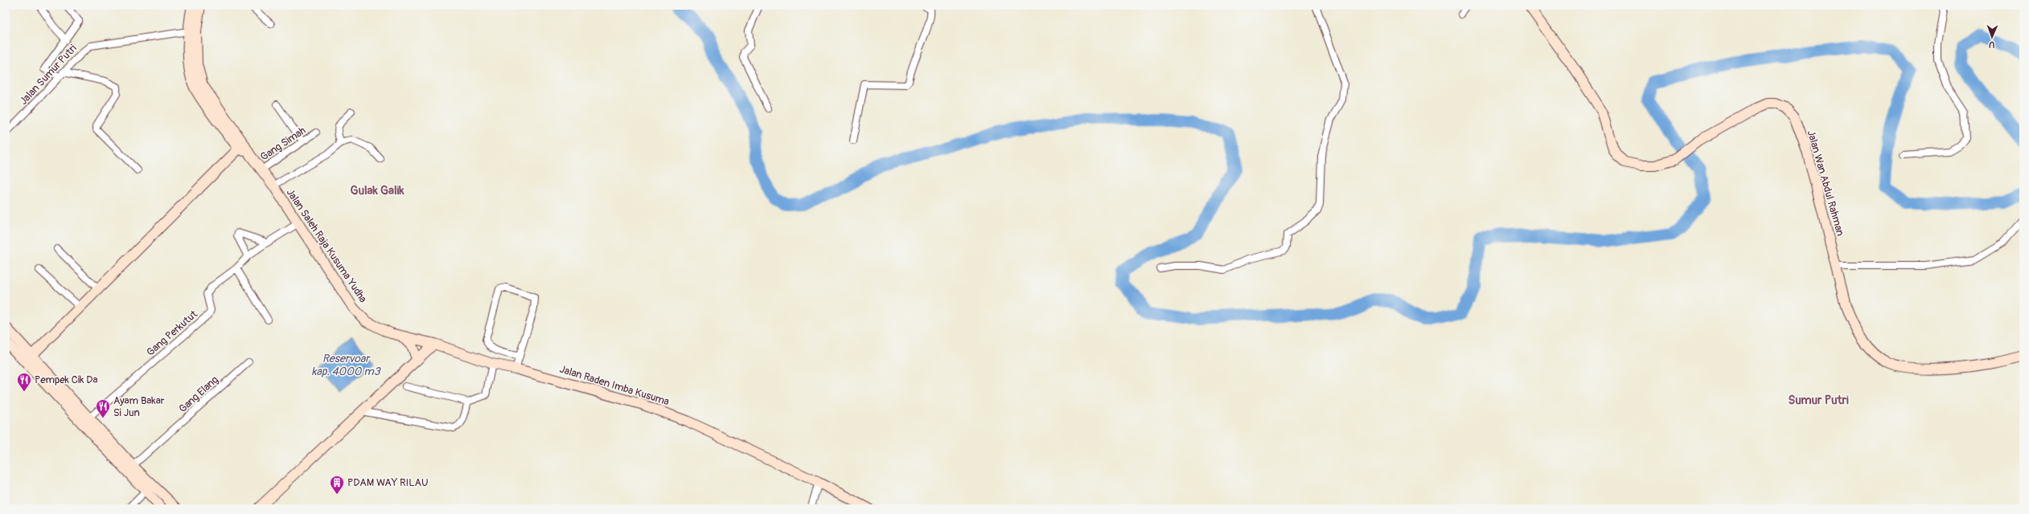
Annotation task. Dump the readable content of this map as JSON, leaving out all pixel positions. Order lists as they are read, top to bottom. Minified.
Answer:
{"streets":{"street":["Jalan Sumur Putri","Gang Simah","Jalan Wan Abdul Rahman","Jalan Saleh Raja Kusuma Yudha","Gang Perkutut","Jalan Raden Imba Kusuma","Gang Elang"]},"crossings":[["Jalan Sumur Putri","Jalan Saleh Raja Kusuma Yudha"],["Gang Simah","Jalan Saleh Raja Kusuma Yudha"],["Jalan Saleh Raja Kusuma Yudha","Gang Perkutut"],["Jalan Saleh Raja Kusuma Yudha","Jalan Raden Imba Kusuma"]],"districts":["Gulak Galik","Sumur Putri"],"water":["Reservoar kap. 4000 m3"],"places":{"restaurant":["Pempek Cik Da","Ayam Bakar Si Jun"],"building":["PDAM WAY RILAU"]},"north":"bottom"}
